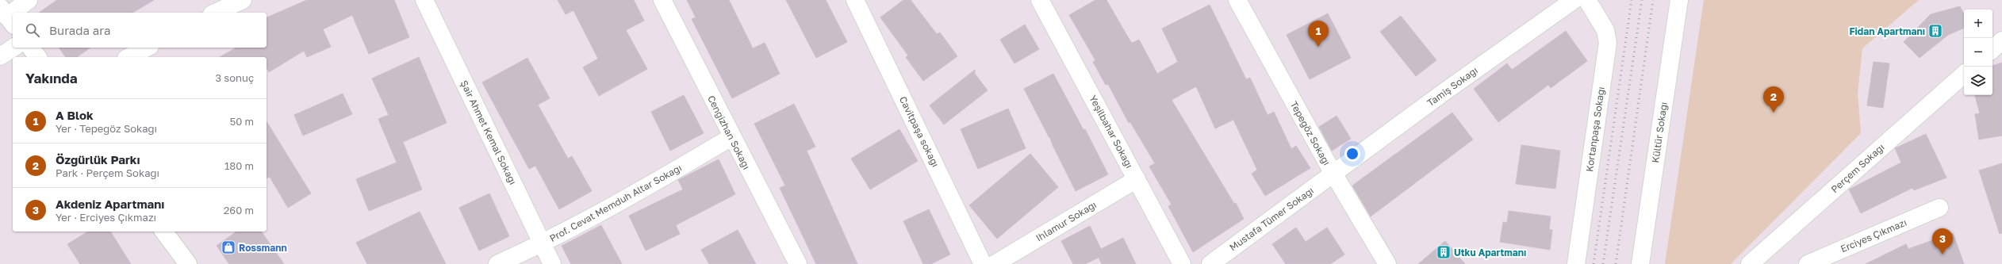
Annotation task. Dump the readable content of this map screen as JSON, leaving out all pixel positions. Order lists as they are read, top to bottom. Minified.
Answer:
{"streets":{"street":["Tamiş Sokağı","Kortanpaşa Sokağı","Cavitpaşa sokağı","Yeşilbahar Sokağı","Şair Ahmet Kemal Sokağı","Cengizhan Sokağı","Kültür Sokağı","Tepegöz Sokağı","Perçem Sokağı","Prof. Cevat Memduh Altar Sokağı","Mustafa Tümer Sokağı","Ihlamur Sokağı","Erciyes Çıkmazı"]},"crossings":[["Tamiş Sokağı","Tepegöz Sokağı"],["Tamiş Sokağı","Mustafa Tümer Sokağı"],["Yeşilbahar Sokağı","Ihlamur Sokağı"],["Şair Ahmet Kemal Sokağı","Prof. Cevat Memduh Altar Sokağı"],["Cengizhan Sokağı","Prof. Cevat Memduh Altar Sokağı"],["Tepegöz Sokağı","Mustafa Tümer Sokağı"]],"places":{"building":["Fidan Apartmanı","Utku Apartmanı"],"shop":["Rossmann"]},"page":{"map_buttons":["+","−"],"search":"Burada ara","pins":["1","2","3"],"heading":["Yakında","3 sonuç"],"list":[{"mark":"1","name":"A Blok","note":"Yer · Tepegöz Sokağı","value":"50 m"},{"mark":"2","name":"Özgürlük Parkı","note":"Park · Perçem Sokağı","value":"180 m"},{"mark":"3","name":"Akdeniz Apartmanı","note":"Yer · Erciyes Çıkmazı","value":"260 m"}]}}
